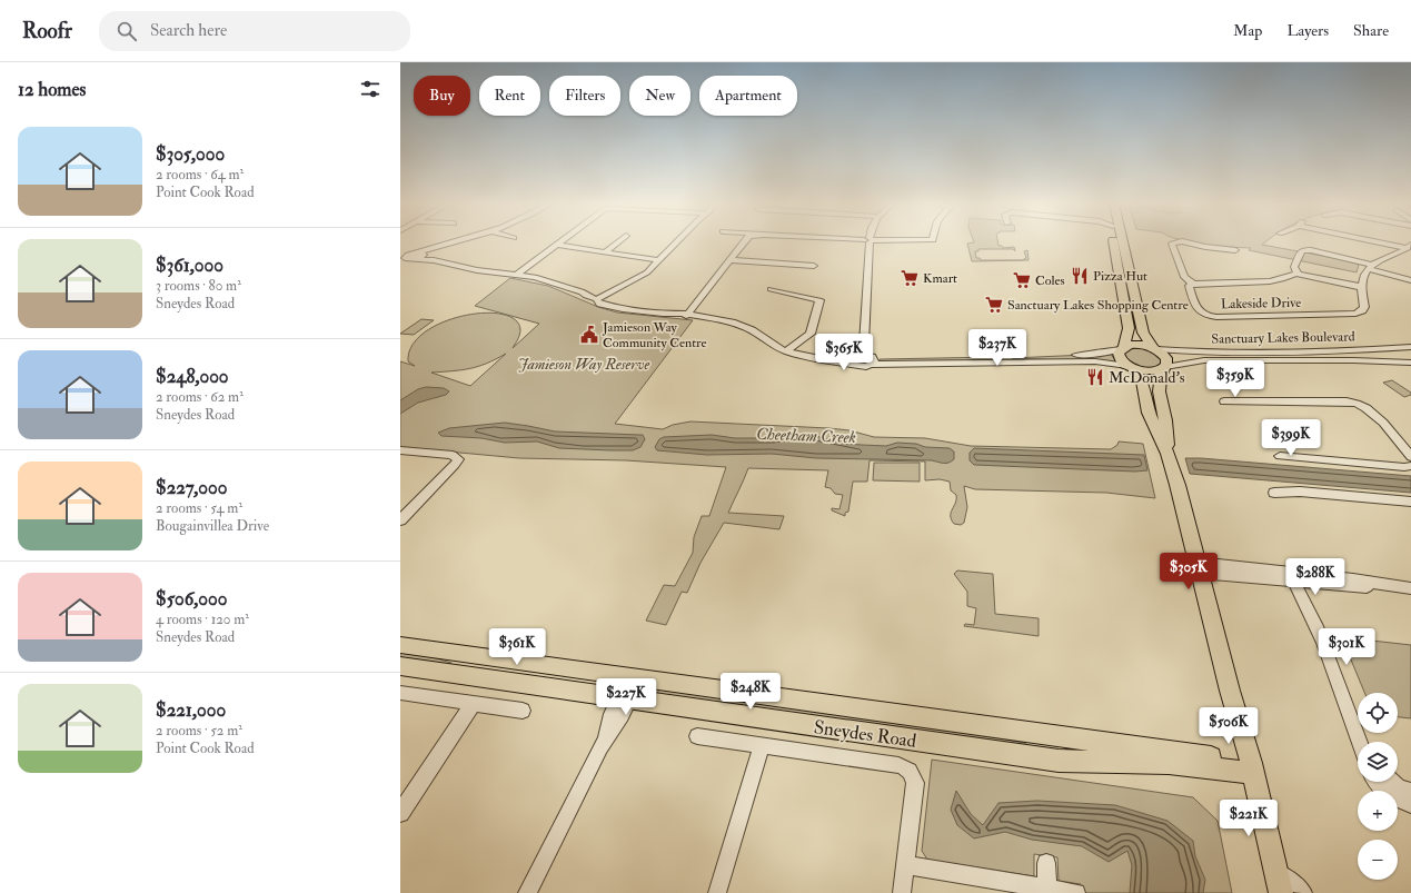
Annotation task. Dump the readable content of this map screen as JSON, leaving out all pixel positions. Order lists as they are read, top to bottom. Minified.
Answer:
{"streets":{"main road":["Sneydes Road"],"street":["Lakeside Drive","Sanctuary Lakes Boulevard"]},"water":["Cheetham Creek"],"parks":["Jamieson Way Reserve"],"places":{"restaurant":["Pizza Hut","McDonald's"],"supermarket":["Kmart","Coles","Sanctuary Lakes Shopping Centre"],"public building":["Jamieson Way Community Centre"]},"page":{"header":"Roofr","search":"Search here","nav":["Map","Layers","Share"],"heading":"12 homes","chip":["Buy","Rent","Filters","New","Apartment"],"list":[{"name":"$305,000","note":"2 rooms · 64 m² · Point Cook Road"},{"name":"$361,000","note":"3 rooms · 80 m² · Sneydes Road"},{"name":"$248,000","note":"2 rooms · 62 m² · Sneydes Road"},{"name":"$227,000","note":"2 rooms · 54 m² · Bougainvillea Drive"},{"name":"$506,000","note":"4 rooms · 120 m² · Sneydes Road"},{"name":"$221,000","note":"2 rooms · 52 m² · Point Cook Road"}],"price":["$237K","$365K","$359K","$399K","$305K","$288K","$361K","$301K","$248K","$227K","$506K","$221K"],"map_buttons":["+","−"]}}
